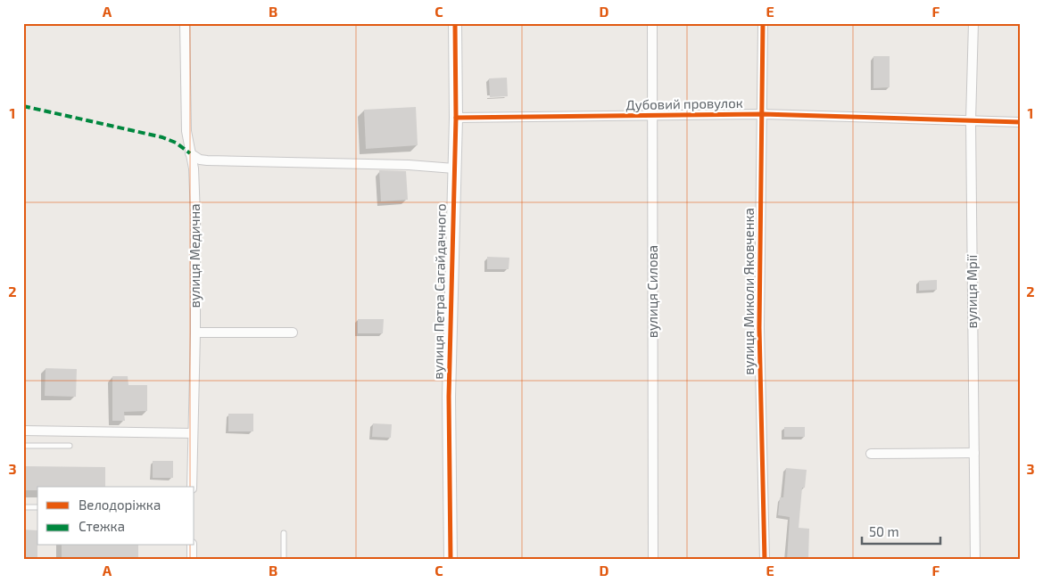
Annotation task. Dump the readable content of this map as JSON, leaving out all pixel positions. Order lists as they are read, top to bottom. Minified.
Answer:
{"streets":{"street":["Дубовий провулок","вулиця Медична","вулиця Петра Сагайдачного","вулиця Силова","вулиця Миколи Яковченка","вулиця Мрії"]},"crossings":[["Дубовий провулок","вулиця Петра Сагайдачного"],["Дубовий провулок","вулиця Силова"],["Дубовий провулок","вулиця Миколи Яковченка"],["Дубовий провулок","вулиця Мрії"]],"legend":["Велодоріжка","Стежка"],"scale_bar":"50 m","grid":{"columns":["A","B","C","D","E","F"],"rows":["1","2","3"]}}
